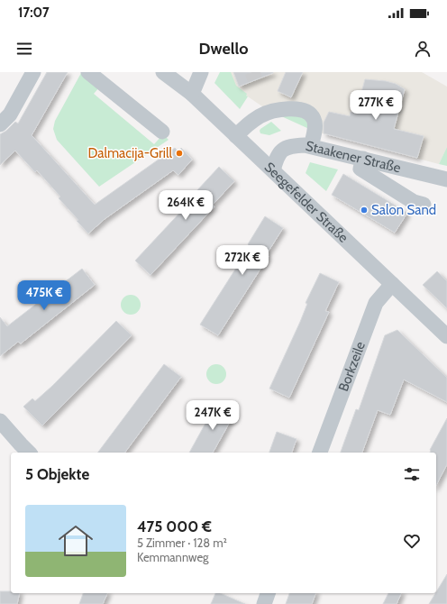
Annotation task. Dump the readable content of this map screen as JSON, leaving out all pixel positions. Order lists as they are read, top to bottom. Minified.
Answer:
{"streets":{"street":["Staakener Straße","Seegefelder Straße","Borkzeile"]},"crossings":[["Staakener Straße","Seegefelder Straße"],["Seegefelder Straße","Borkzeile"]],"places":["Dalmacija-Grill","Salon Sand"],"page":{"status":"17:07","header":"Dwello","price":["277K €","264K €","272K €","475K €","247K €"],"heading":"5 Objekte","list":[{"name":"475 000 €","note":"5 Zimmer · 128 m² · Kemmannweg"}]}}
